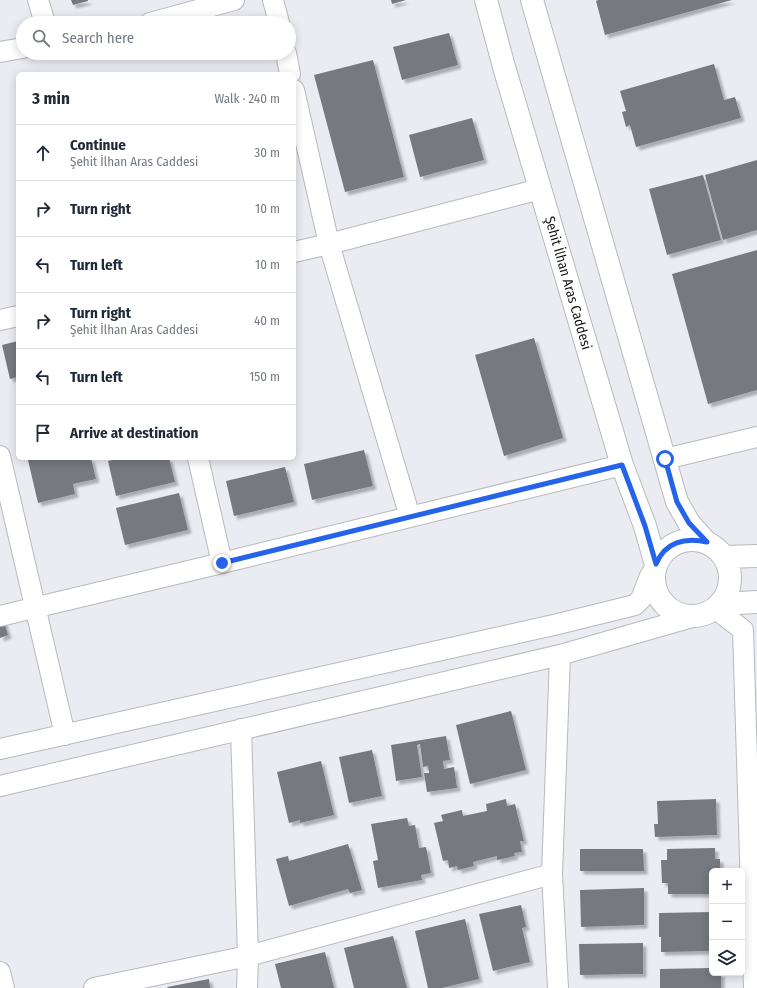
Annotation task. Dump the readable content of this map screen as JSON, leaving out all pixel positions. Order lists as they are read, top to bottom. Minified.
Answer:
{"streets":{"main road":["Şehit İlhan Aras Caddesi"]},"page":{"search":"Search here","heading":["3 min","Walk · 240 m"],"list":[["Continue","Şehit İlhan Aras Caddesi","30 m"],["Turn right","10 m"],["Turn left","10 m"],["Turn right","Şehit İlhan Aras Caddesi","40 m"],["Turn left","150 m"],"Arrive at destination"],"map_buttons":["+","−"]}}
